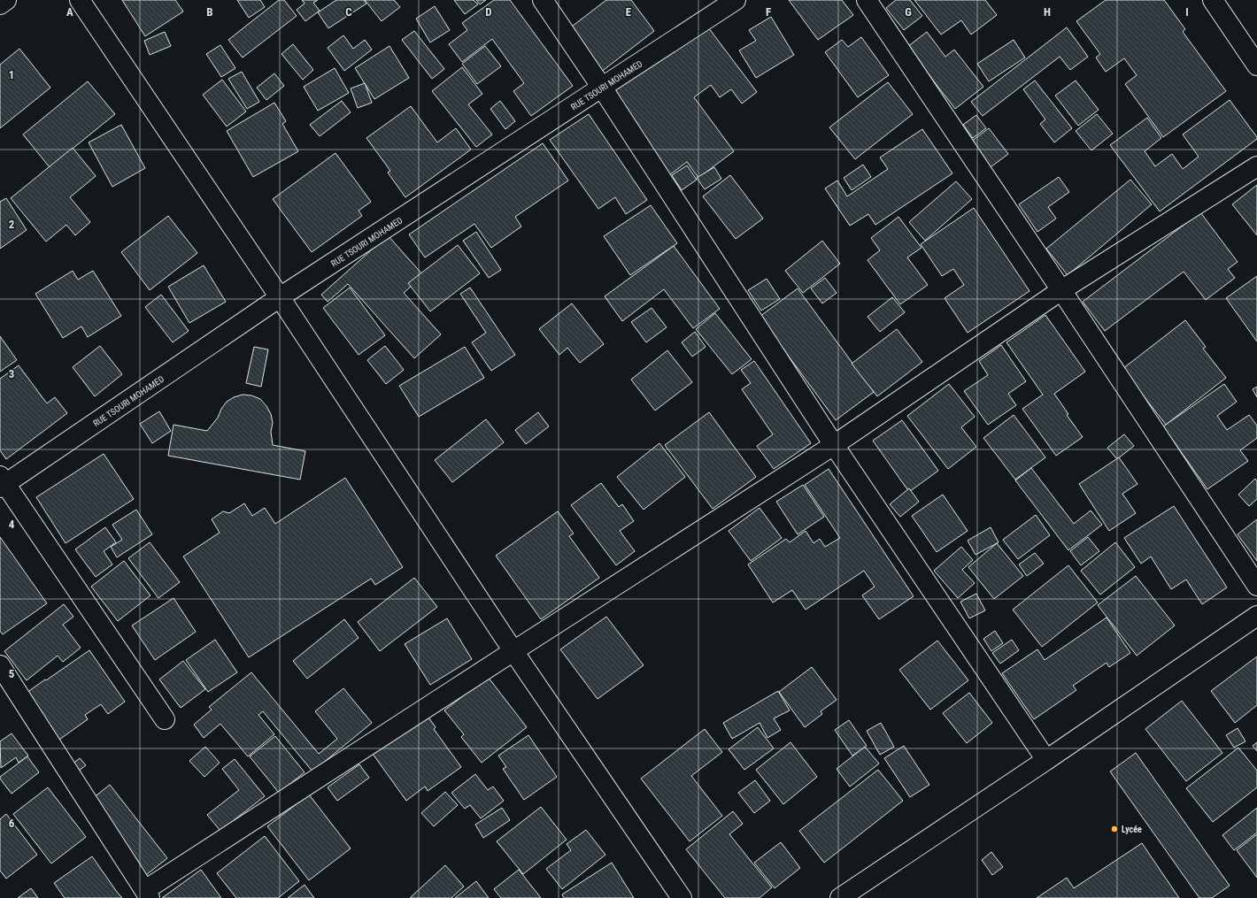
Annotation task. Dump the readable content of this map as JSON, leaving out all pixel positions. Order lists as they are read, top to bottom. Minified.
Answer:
{"streets":{"street":["RUE TSOURI MOHAMED"]},"places":["Lycée"],"grid":{"columns":["A","B","C","D","E","F","G","H","I"],"rows":["1","2","3","4","5","6"]}}
